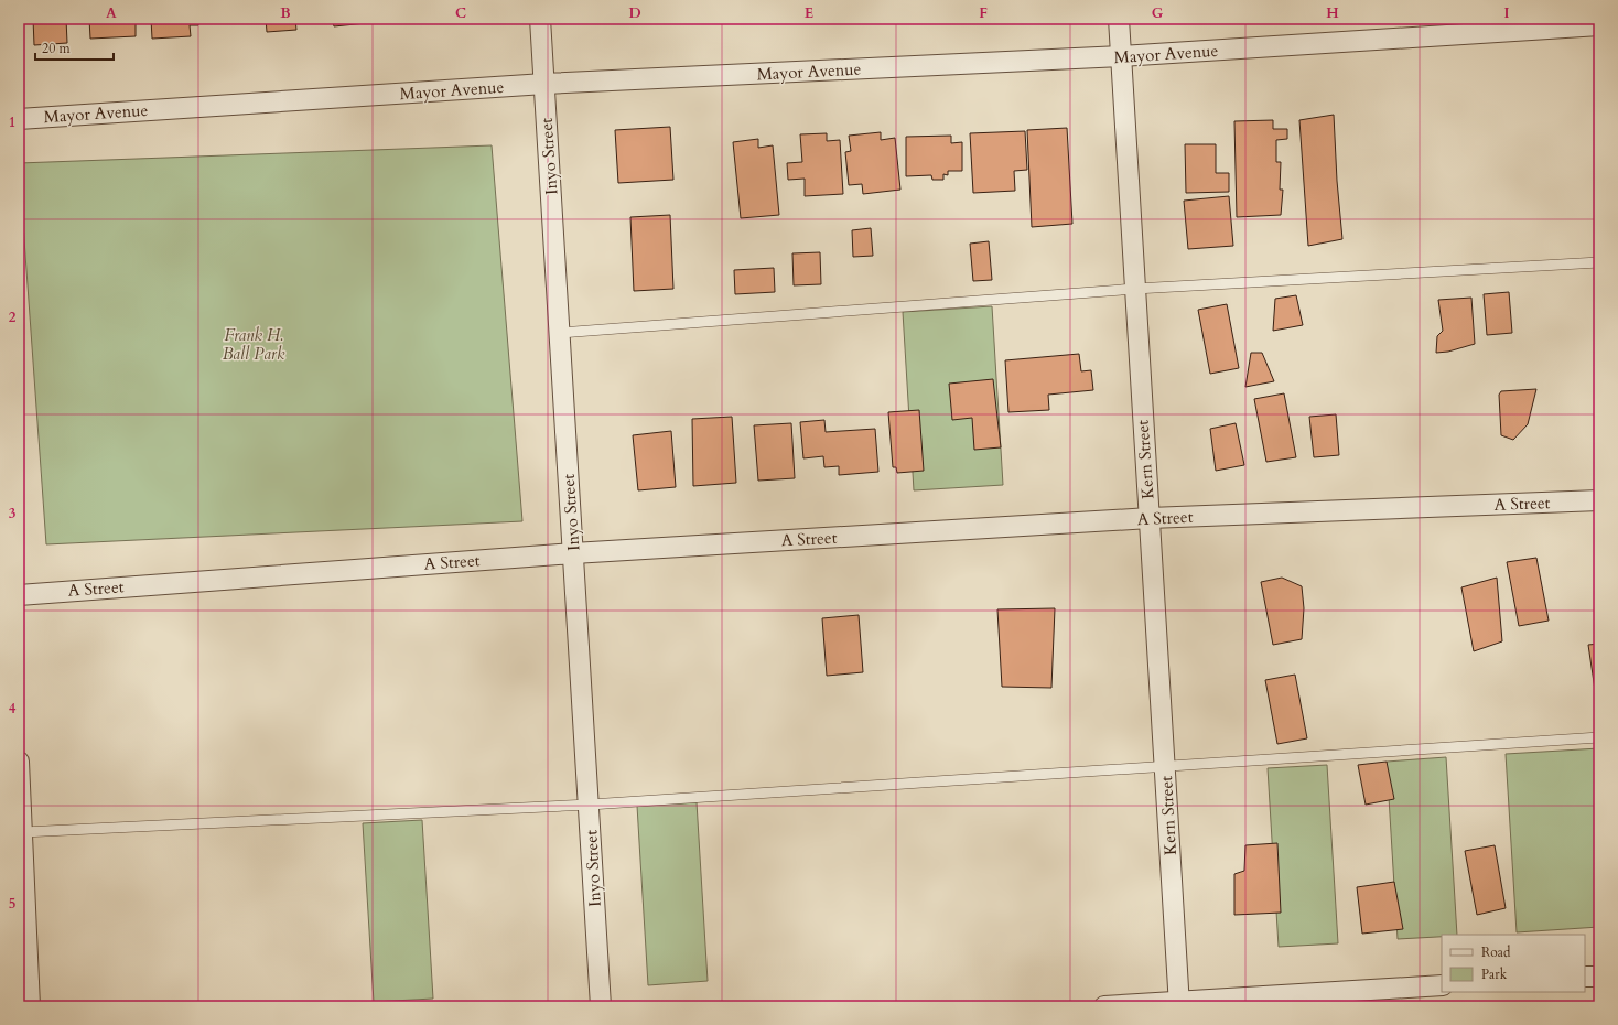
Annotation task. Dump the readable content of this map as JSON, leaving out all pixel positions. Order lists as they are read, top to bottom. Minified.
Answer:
{"streets":{"street":["Mayor Avenue","Inyo Street","Kern Street","A Street"]},"crossings":[["Mayor Avenue","Inyo Street"],["Mayor Avenue","Kern Street"],["Inyo Street","A Street"],["Kern Street","A Street"]],"parks":["Frank H. Ball Park"],"legend":["Road","Park"],"scale_bar":"20 m","grid":{"columns":["A","B","C","D","E","F","G","H","I"],"rows":["1","2","3","4","5"]}}
